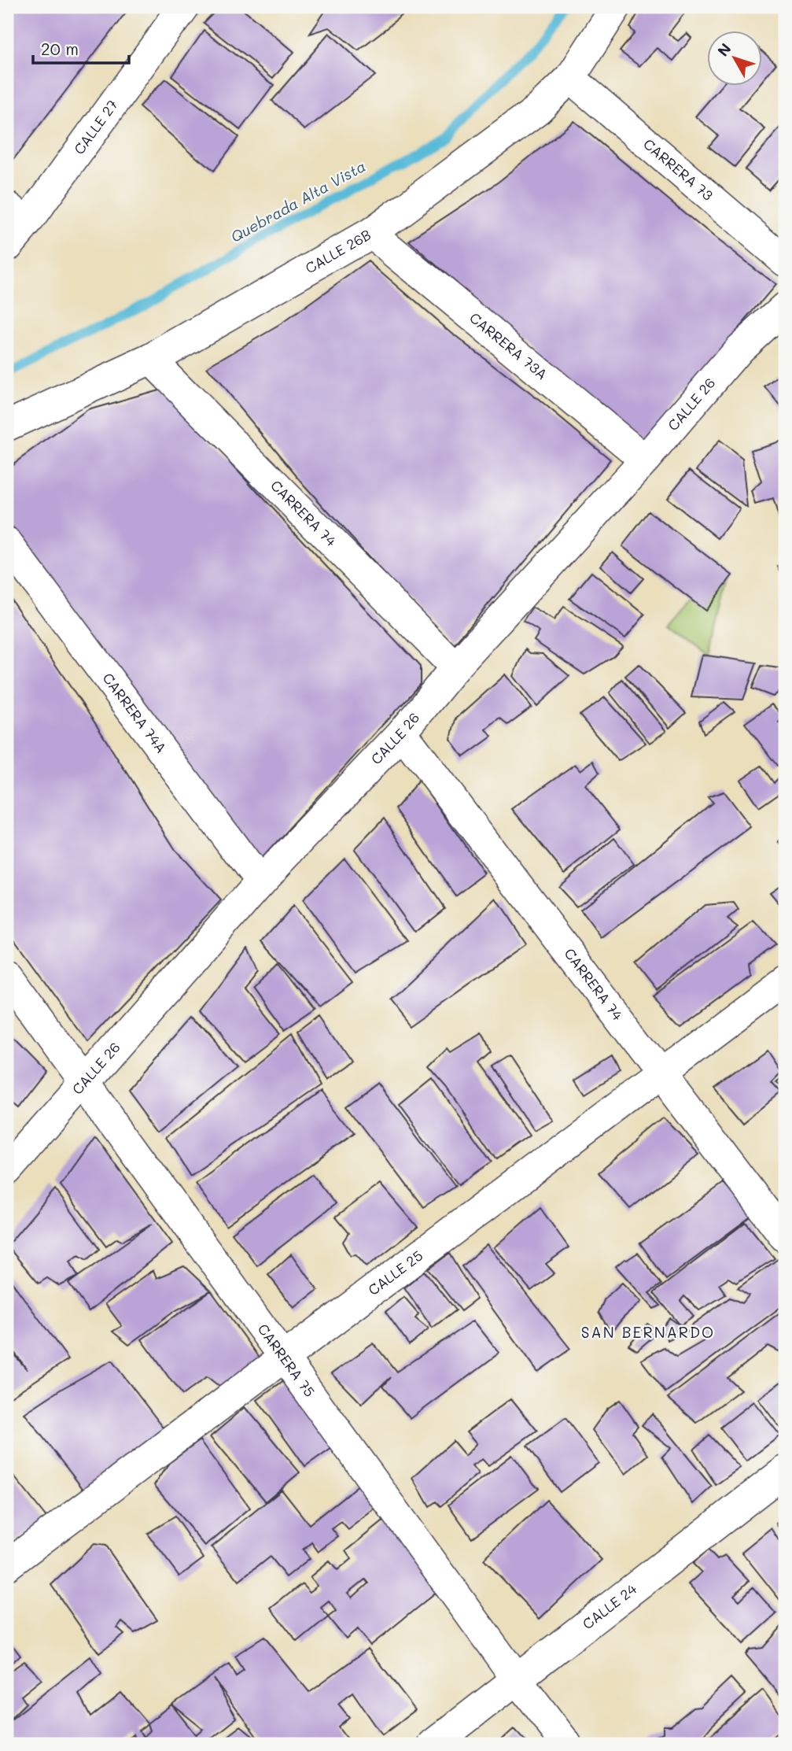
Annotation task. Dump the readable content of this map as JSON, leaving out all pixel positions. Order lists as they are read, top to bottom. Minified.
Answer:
{"streets":{"street":["CALLE 27","CARRERA 73","CALLE 26B","CARRERA 73A","CALLE 26","CARRERA 74","CARRERA 74A","CALLE 25","CARRERA 75","CALLE 24"]},"crossings":[["CARRERA 73","CALLE 26B"],["CALLE 26B","CARRERA 73A"],["CALLE 26B","CARRERA 74"],["CARRERA 73A","CALLE 26"],["CALLE 26","CARRERA 74"],["CALLE 26","CARRERA 74A"],["CALLE 26","CARRERA 75"],["CARRERA 74","CALLE 25"],["CALLE 25","CARRERA 75"],["CARRERA 75","CALLE 24"]],"districts":["SAN BERNARDO"],"water":["Quebrada Alta Vista"],"scale_bar":"20 m","north":"top left"}
